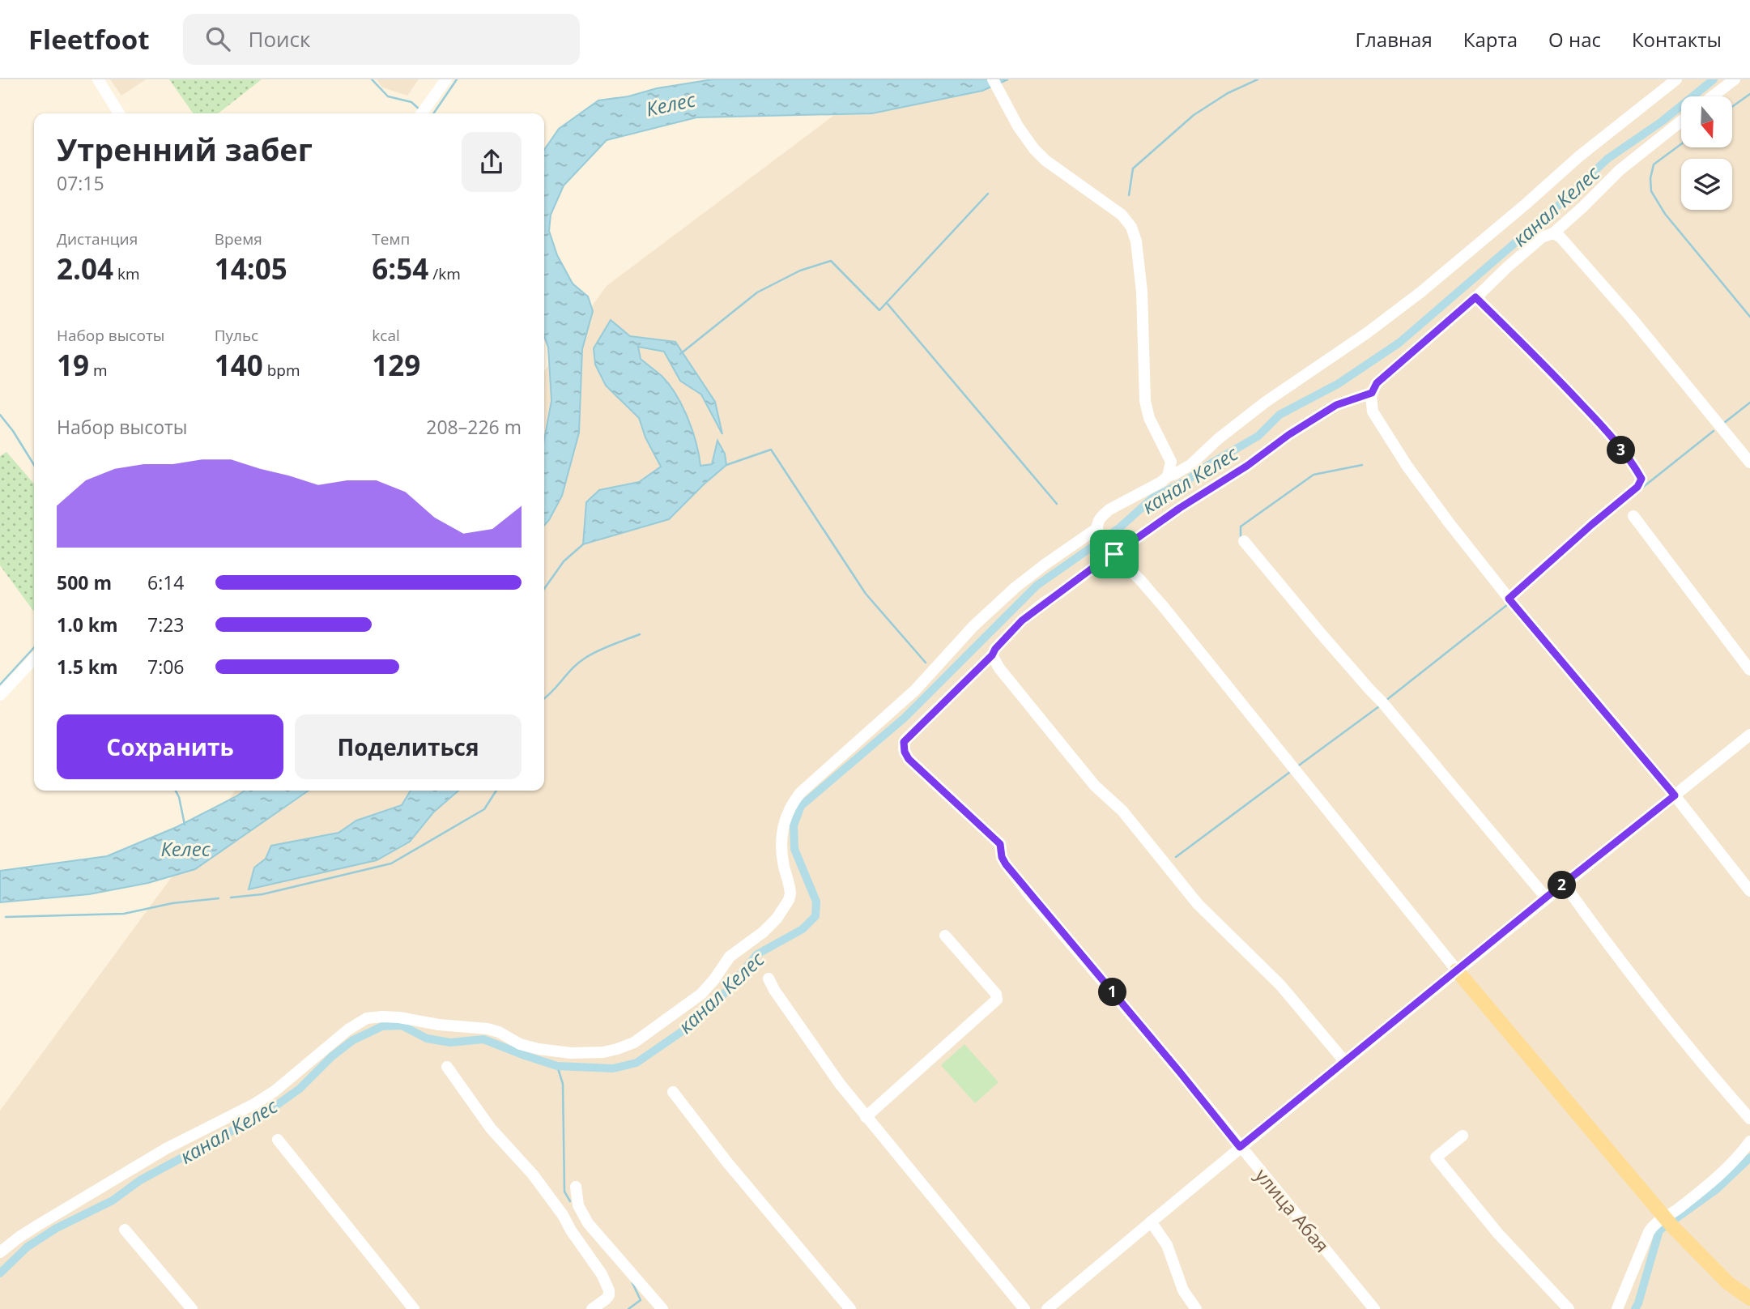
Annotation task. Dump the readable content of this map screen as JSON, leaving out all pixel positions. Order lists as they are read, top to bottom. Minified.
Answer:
{"streets":{"street":["улица Абая"]},"water":["Келес","канал Келес"],"north":"bottom","page":{"header":"Fleetfoot","search":"Поиск","nav":["Главная","Карта","О нас","Контакты"],"heading":["Утренний забег","07:15"],"stats":[["Дистанция","2.04 km"],["Время","14:05"],["Темп","6:54 /km"],["Набор высоты","19 m"],["Пульс","140 bpm"],["kcal","129"]],"chart":["Набор высоты","208–226 m"],"pins":["3","2","1"],"list":[{"name":"500 m","note":"6:14"},{"name":"1.0 km","note":"7:23"},{"name":"1.5 km","note":"7:06"}],"buttons":["Сохранить","Поделиться"]}}
